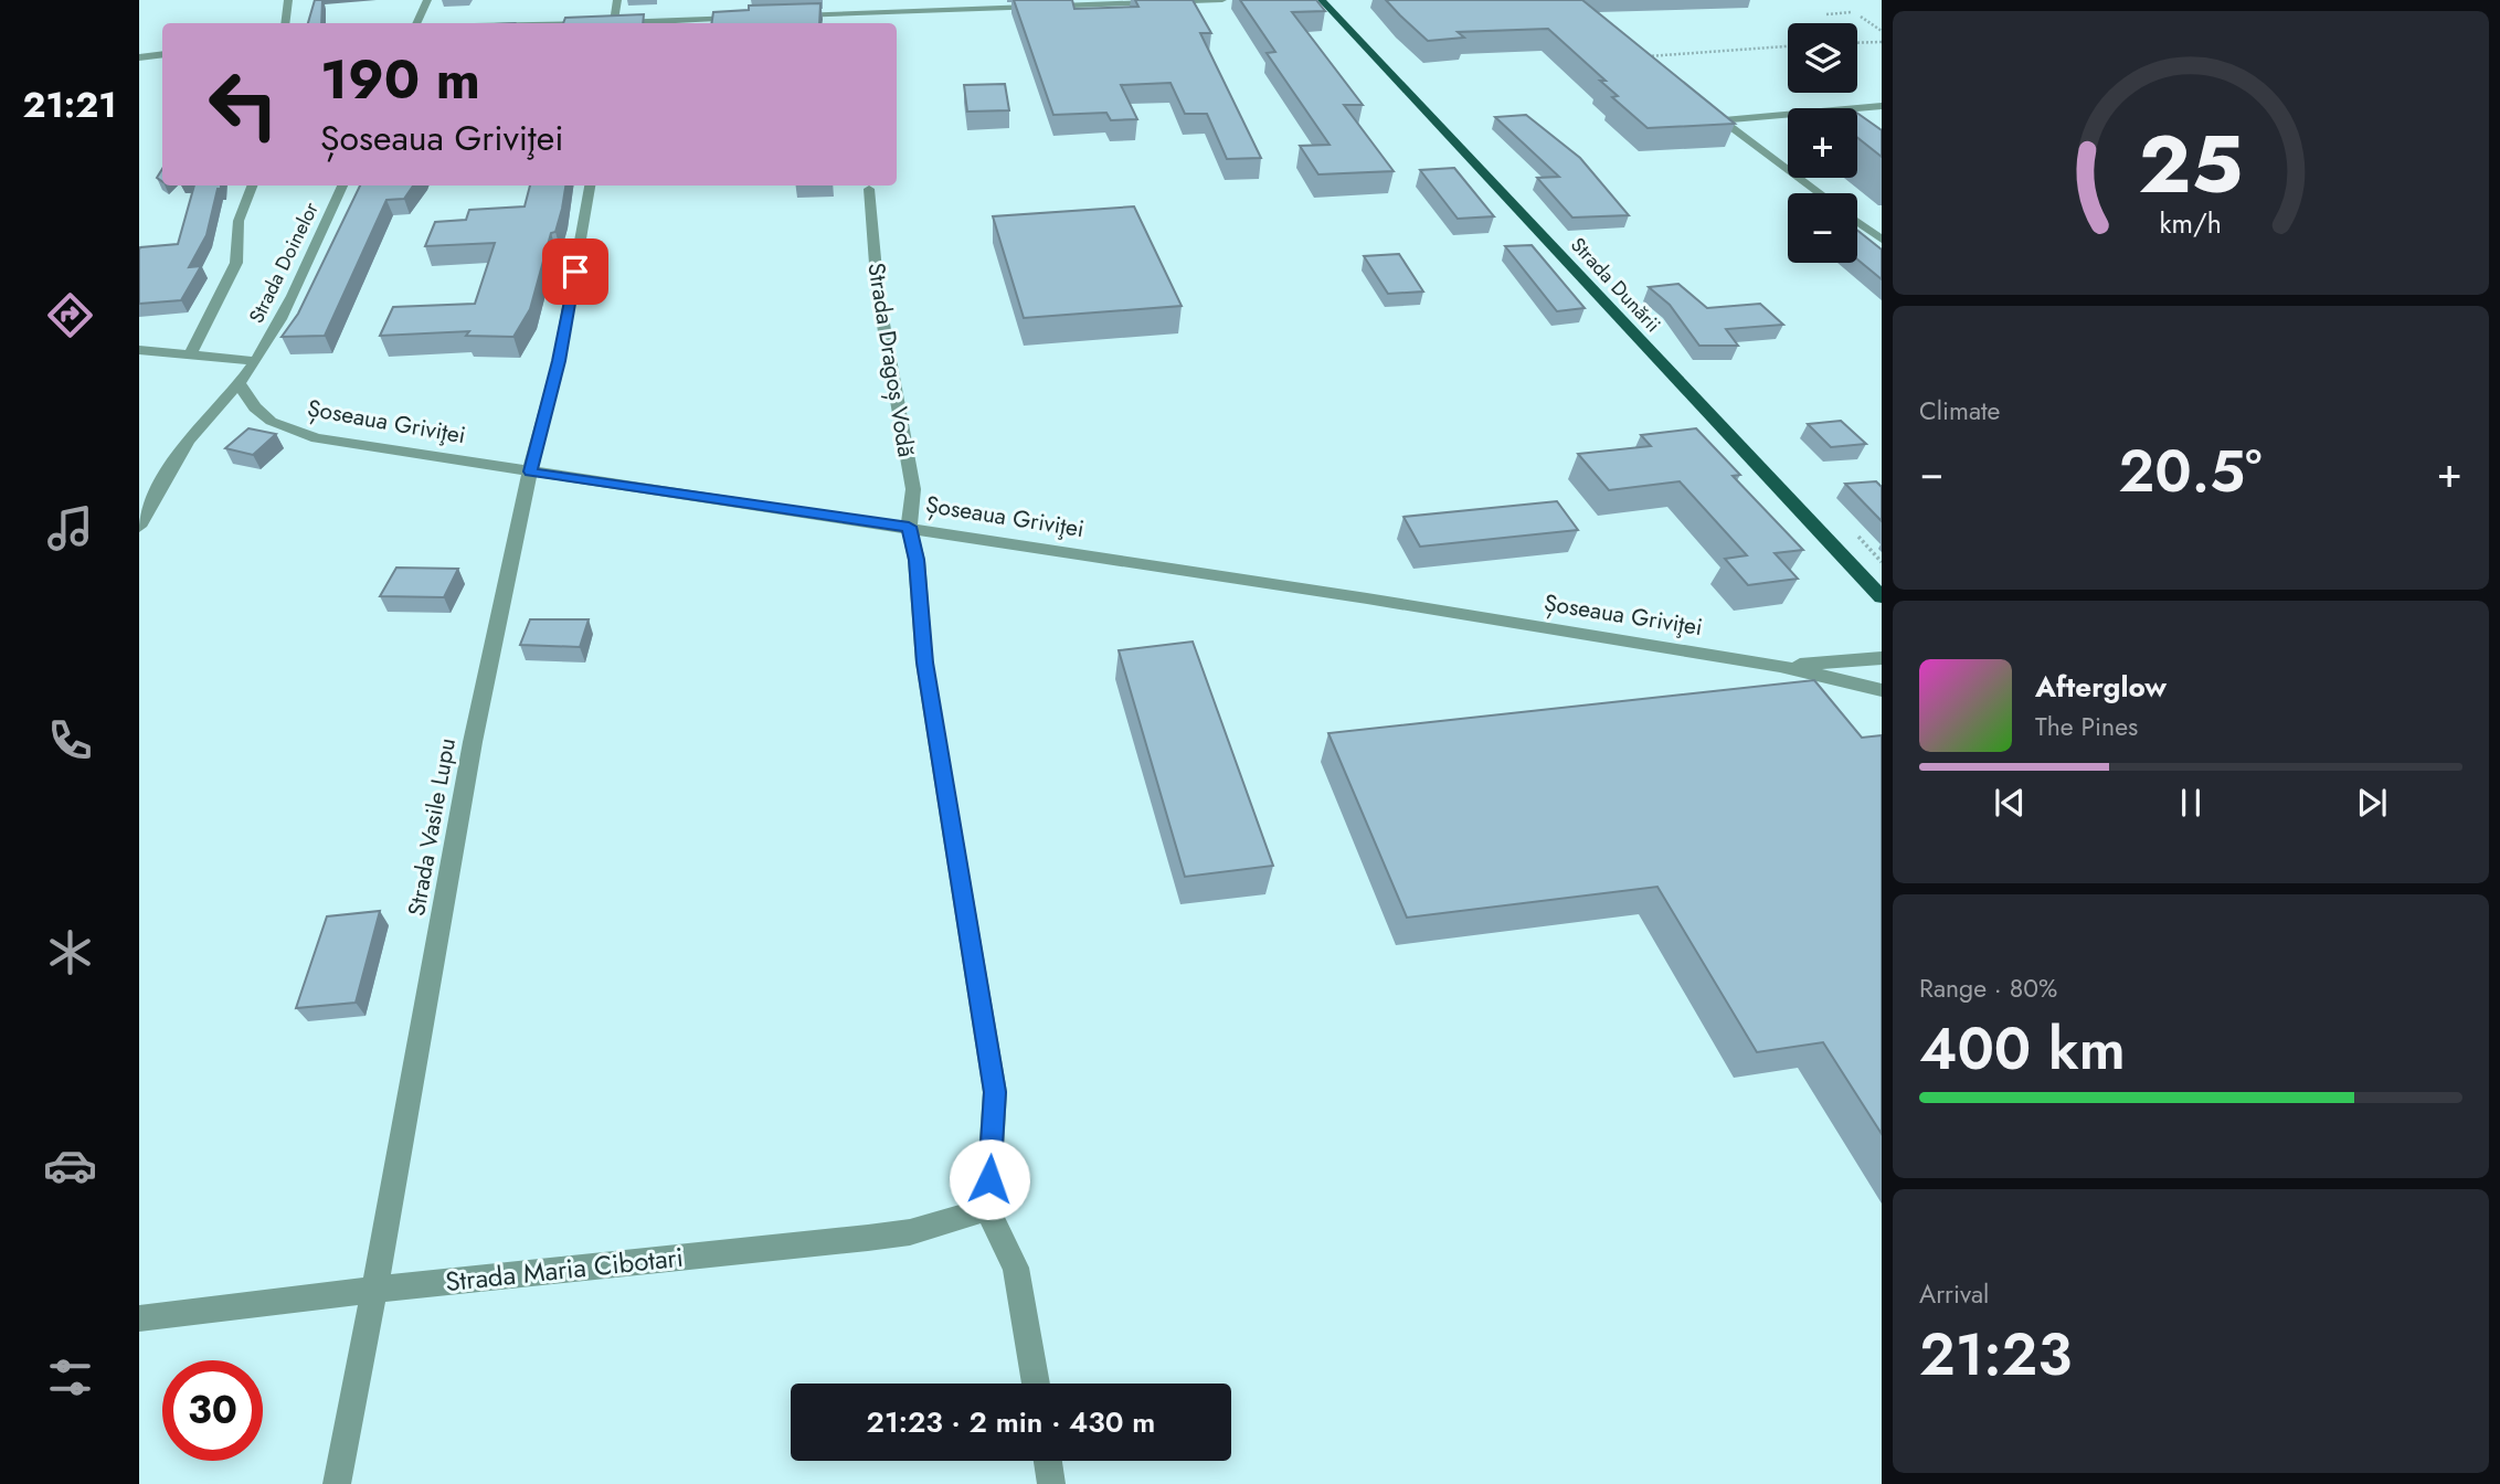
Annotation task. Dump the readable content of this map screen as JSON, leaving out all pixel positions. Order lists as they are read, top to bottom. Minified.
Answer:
{"streets":{"main road":["Strada Dunării"],"street":["Strada Doinelor","Strada Dragoș Vodă","Șoseaua Griviţei","Strada Vasile Lupu","Strada Maria Cibotari"]},"crossings":[["Strada Doinelor","Șoseaua Griviţei"],["Strada Dragoș Vodă","Șoseaua Griviţei"],["Strada Dragoș Vodă","Strada Maria Cibotari"],["Șoseaua Griviţei","Strada Vasile Lupu"],["Strada Vasile Lupu","Strada Maria Cibotari"]],"page":{"tabs":"21:21","map_buttons":["+","−"],"turn":["190 m","Șoseaua Griviţei"],"tile":["Climate",["Range · 80%","400 km"],["Arrival","21:23"]],"heat":["−","20.5°","+"],"song":["Afterglow","The Pines"],"limit":"30","trip":"21:23 · 2 min · 430 m","gauge":["25","km/h"]}}
